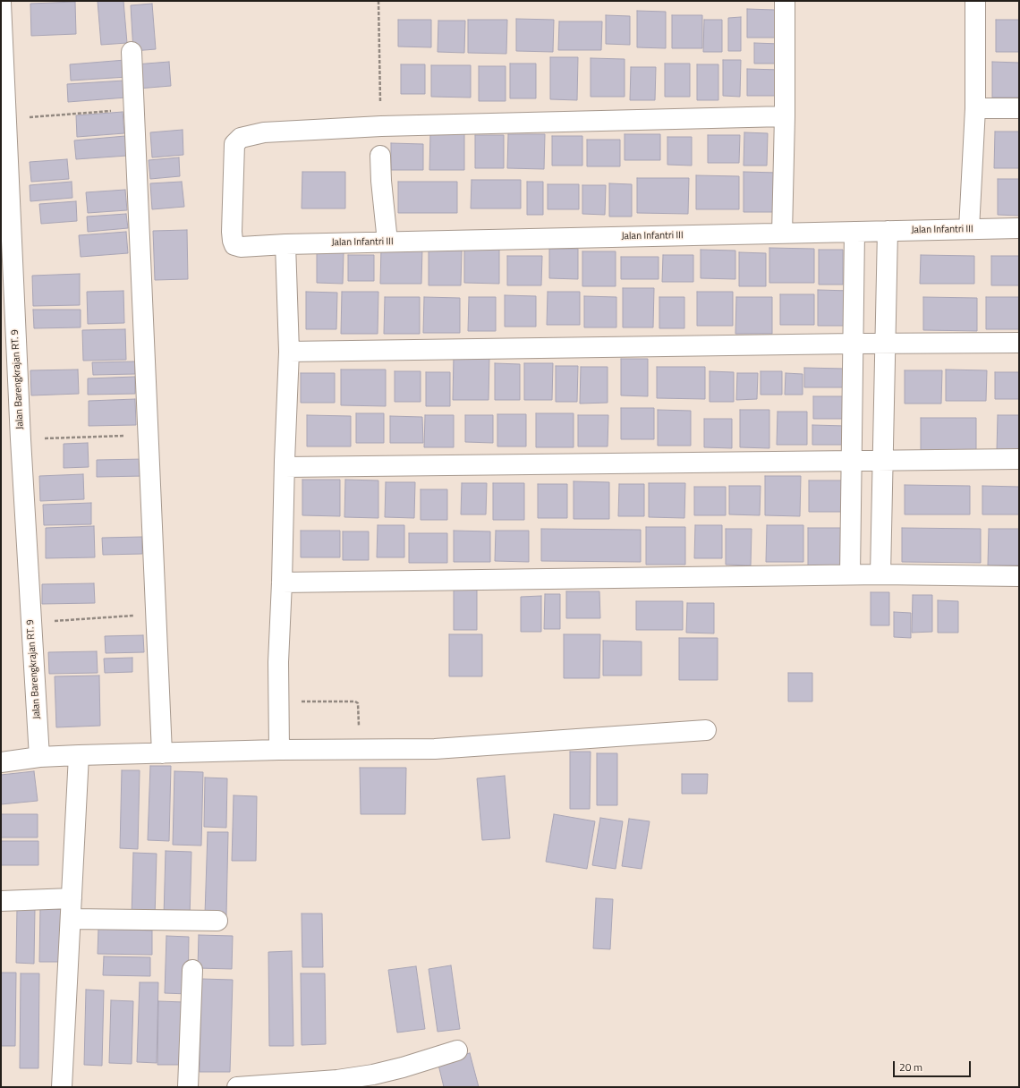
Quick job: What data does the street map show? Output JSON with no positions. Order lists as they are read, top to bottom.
{
  "streets": {
    "street": ["Jalan Infantri III", "Jalan Barengkrajan RT. 9"]
  },
  "scale_bar": "20 m"
}
